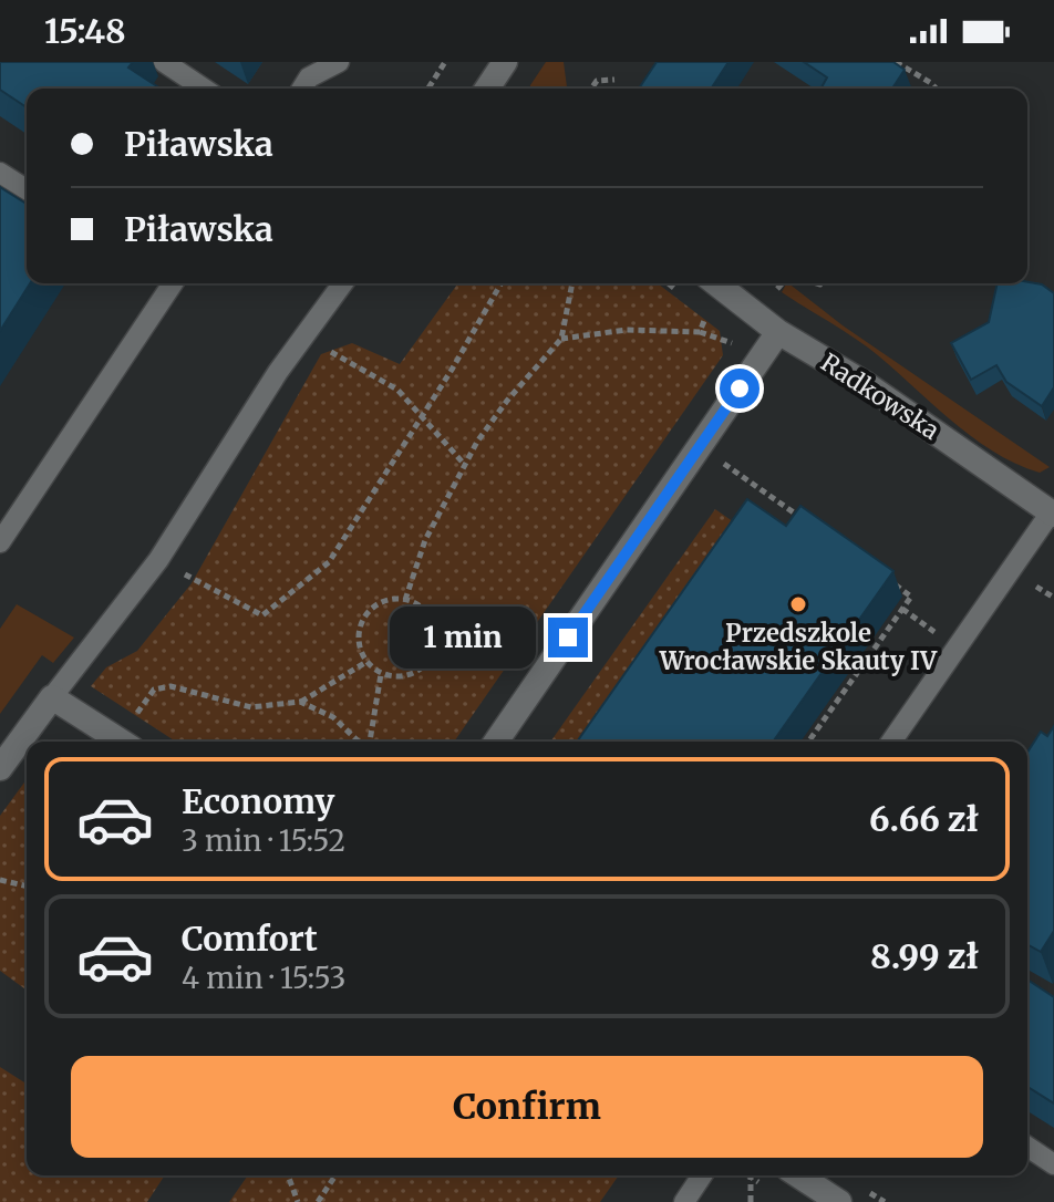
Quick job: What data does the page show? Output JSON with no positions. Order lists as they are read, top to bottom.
{
  "streets": {
    "street": ["Radkowska"]
  },
  "places": ["Przedszkole Wrocławskie Skauty IV"],
  "page": {
    "status": "15:48",
    "banner": ["Piławska", "Piławska"],
    "bubble": "1 min",
    "list": [
      {
        "name": "Economy",
        "note": "3 min · 15:52",
        "value": "6.66 zł"
      },
      {
        "name": "Comfort",
        "note": "4 min · 15:53",
        "value": "8.99 zł"
      }
    ],
    "buttons": "Confirm"
  }
}
